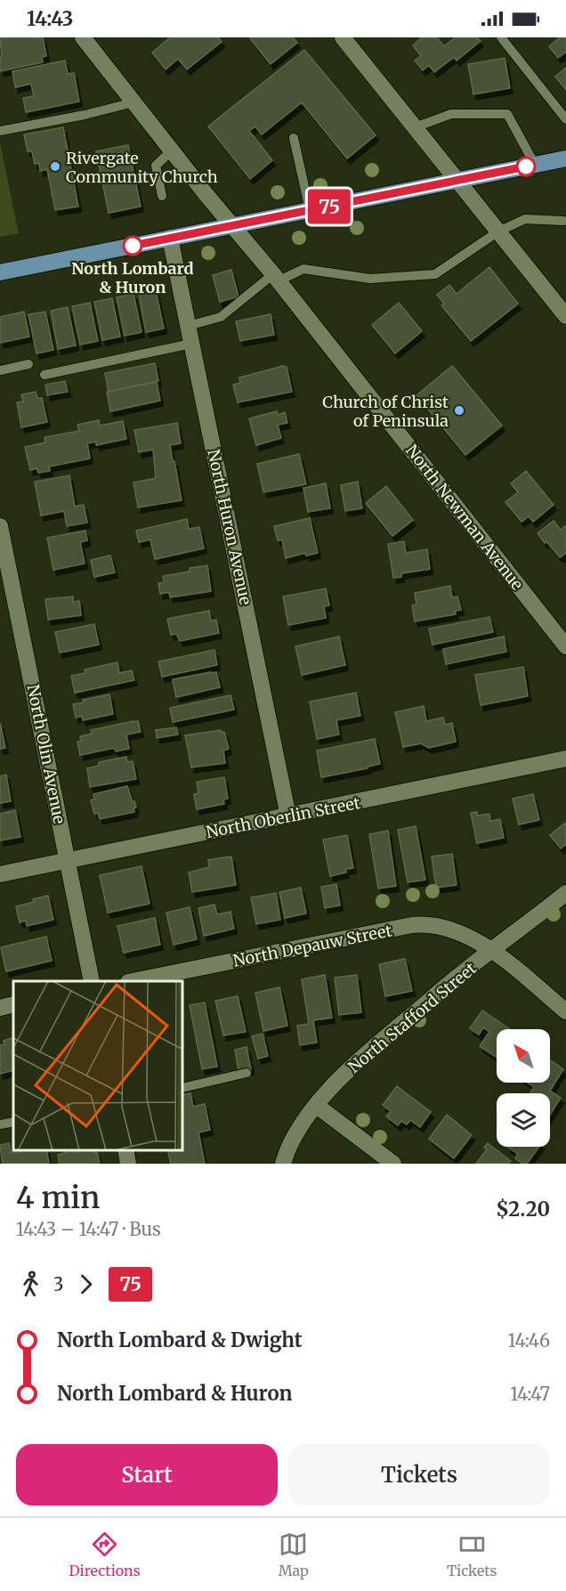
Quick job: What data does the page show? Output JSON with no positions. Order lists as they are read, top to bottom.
{
  "streets": {
    "street": [
      "North Newman Avenue",
      "North Huron Avenue",
      "North Olin Avenue",
      "North Oberlin Street",
      "North Depauw Street",
      "North Stafford Street"
    ]
  },
  "crossings": [
    ["North Huron Avenue", "North Oberlin Street"],
    ["North Olin Avenue", "North Oberlin Street"],
    ["North Depauw Street", "North Stafford Street"]
  ],
  "places": ["Rivergate Community Church", "North Lombard & Huron", "Church of Christ of Peninsula"],
  "lines": ["bus line 75"],
  "north": "top left",
  "page": {
    "status": "14:43",
    "on_map": "75",
    "heading": ["4 min", "14:43 – 14:47 · Bus", "$2.20"],
    "legs": ["3", "75"],
    "list": [
      {
        "name": "North Lombard & Dwight",
        "value": "14:46"
      },
      {
        "name": "North Lombard & Huron",
        "value": "14:47"
      }
    ],
    "buttons": ["Start", "Tickets"],
    "tabs": ["Directions", "Map", "Tickets"]
  }
}
